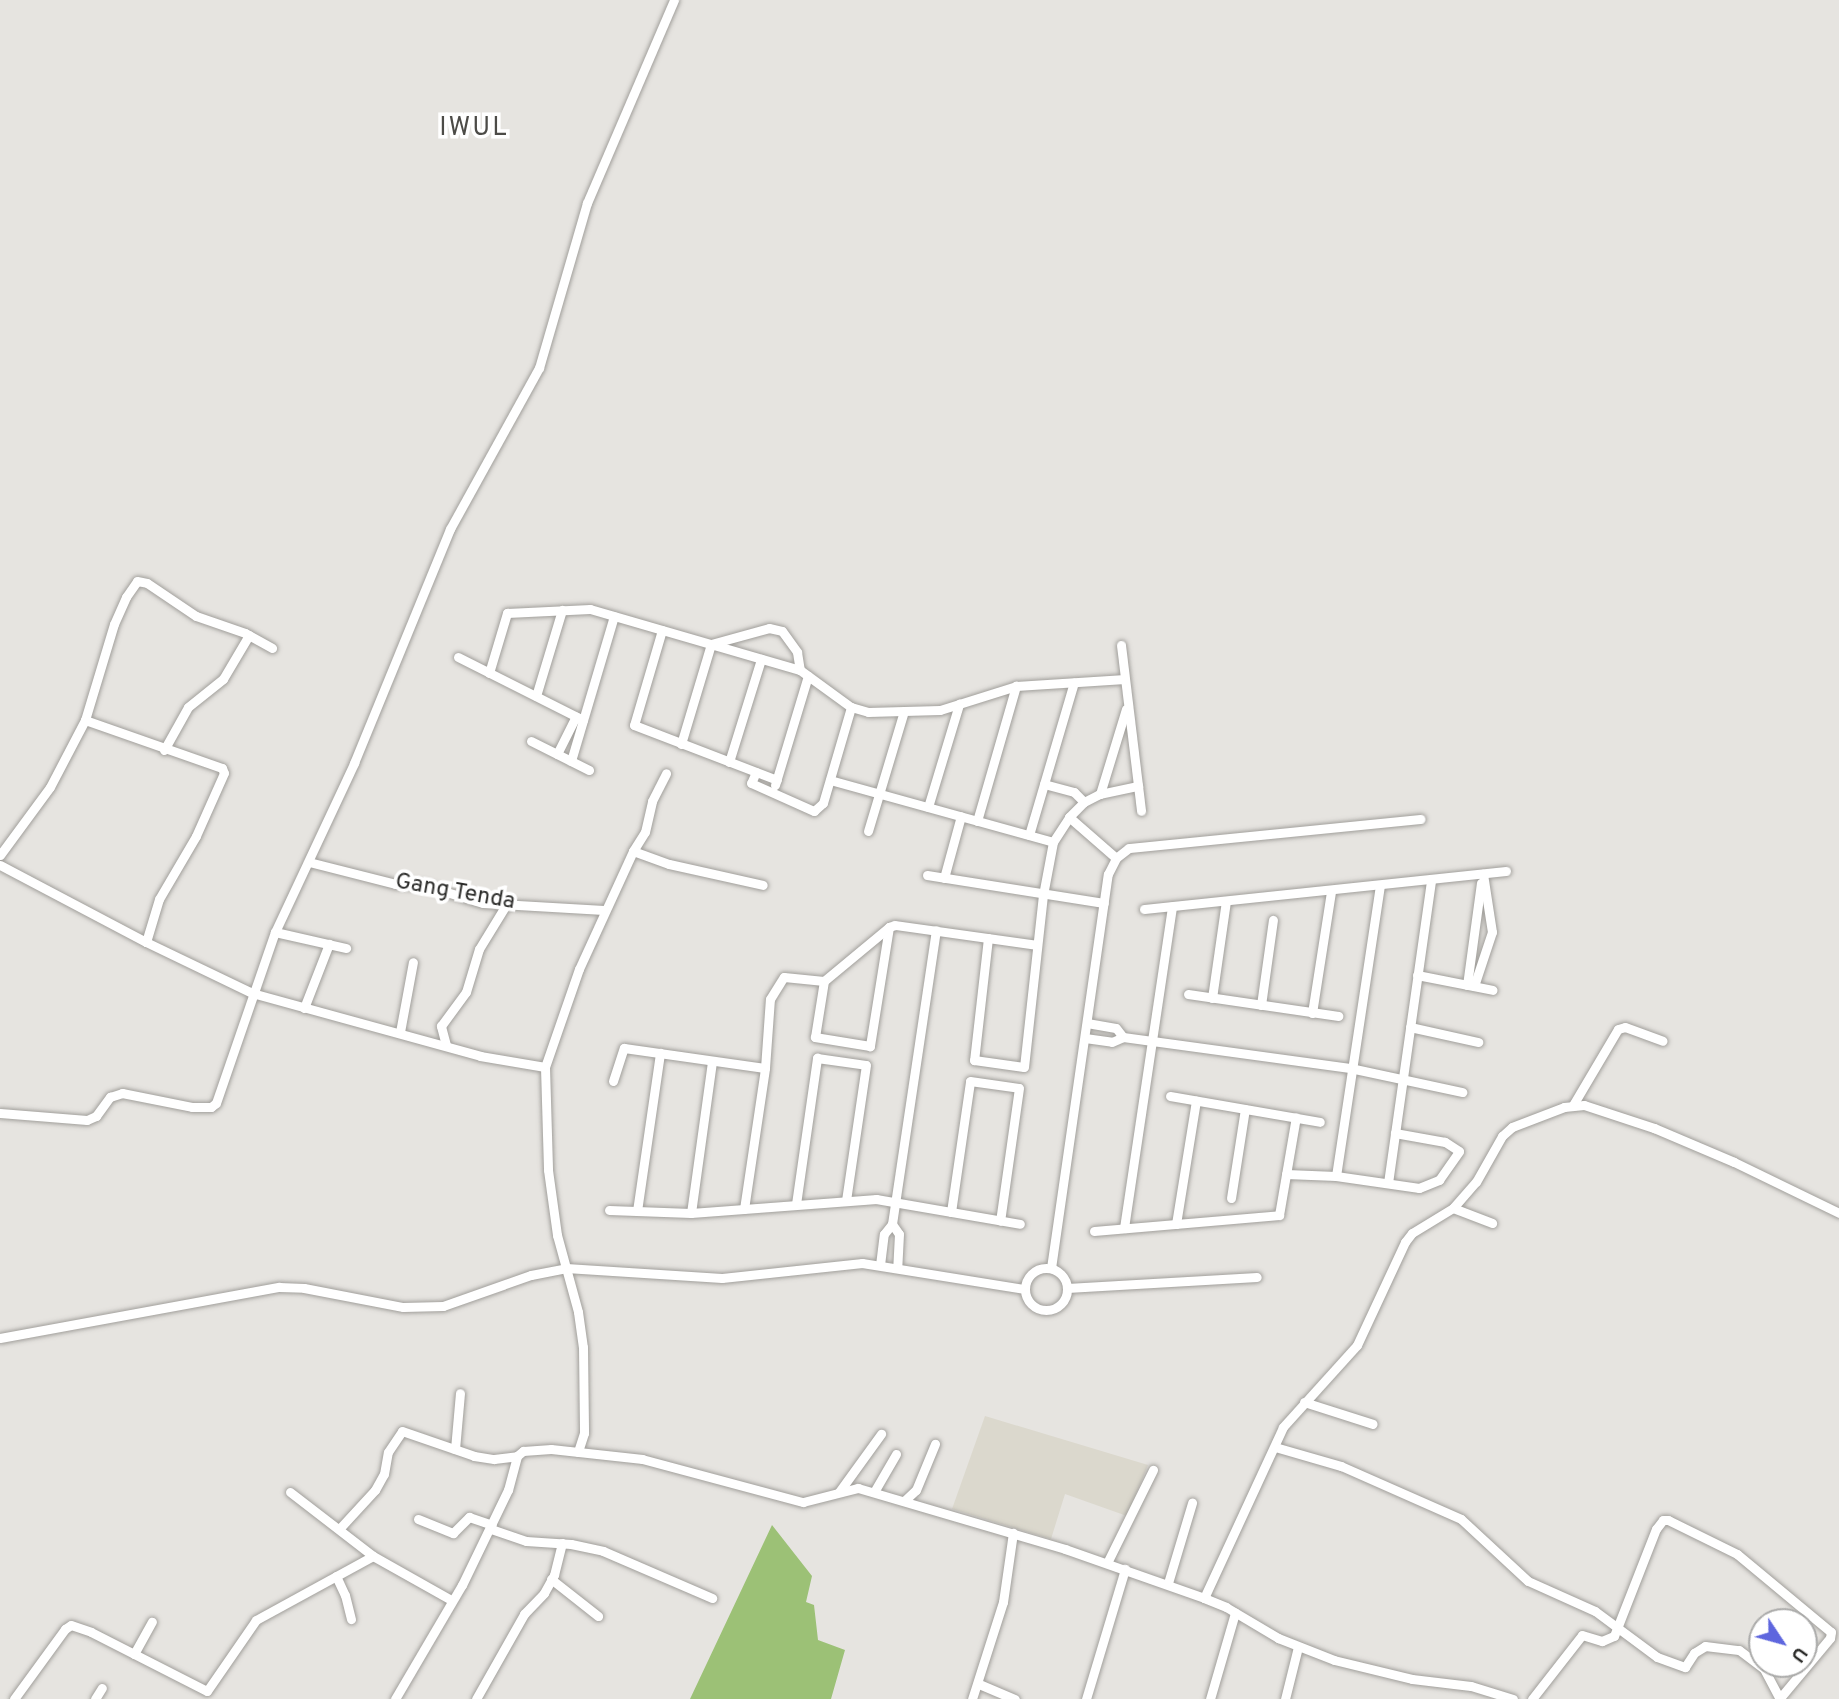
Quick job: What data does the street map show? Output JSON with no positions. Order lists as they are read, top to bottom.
{
  "streets": {
    "street": ["Gang Tenda"]
  },
  "districts": ["IWUL"],
  "north": "bottom right"
}
